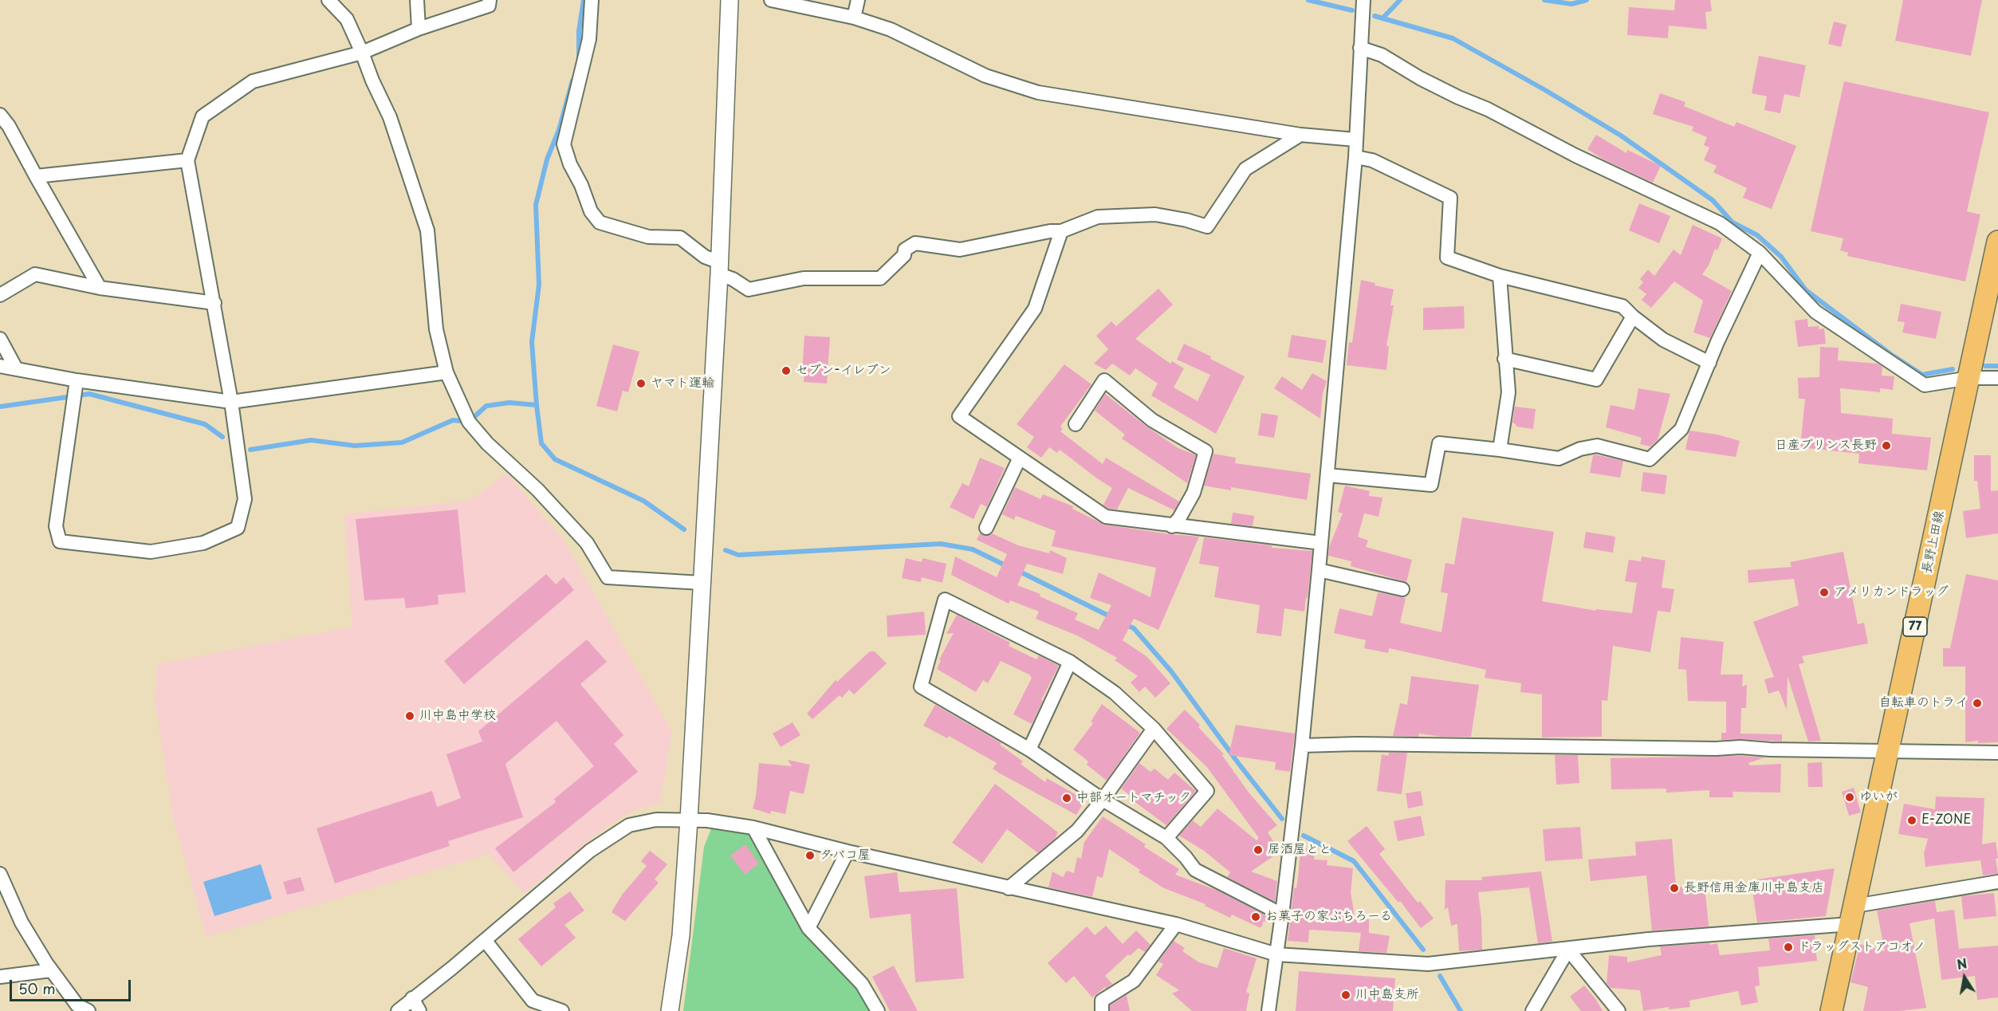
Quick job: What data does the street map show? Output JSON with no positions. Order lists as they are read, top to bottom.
{
  "streets": {
    "main road": ["長野上田線", "77"]
  },
  "places": [
    "セブン-イレブン",
    "ヤマト運輸",
    "日産プリンス長野",
    "アメリカンドラッグ",
    "自転車のトライ",
    "川中島中学校",
    "ゆいが",
    "中部オートマチック",
    "E-ZONE",
    "居酒屋とと",
    "タバコ屋",
    "長野信用金庫川中島支店",
    "お菓子の家ぷちろーる",
    "ドラッグストアコオノ",
    "川中島支所"
  ],
  "scale_bar": "50 m",
  "north": "top"
}
